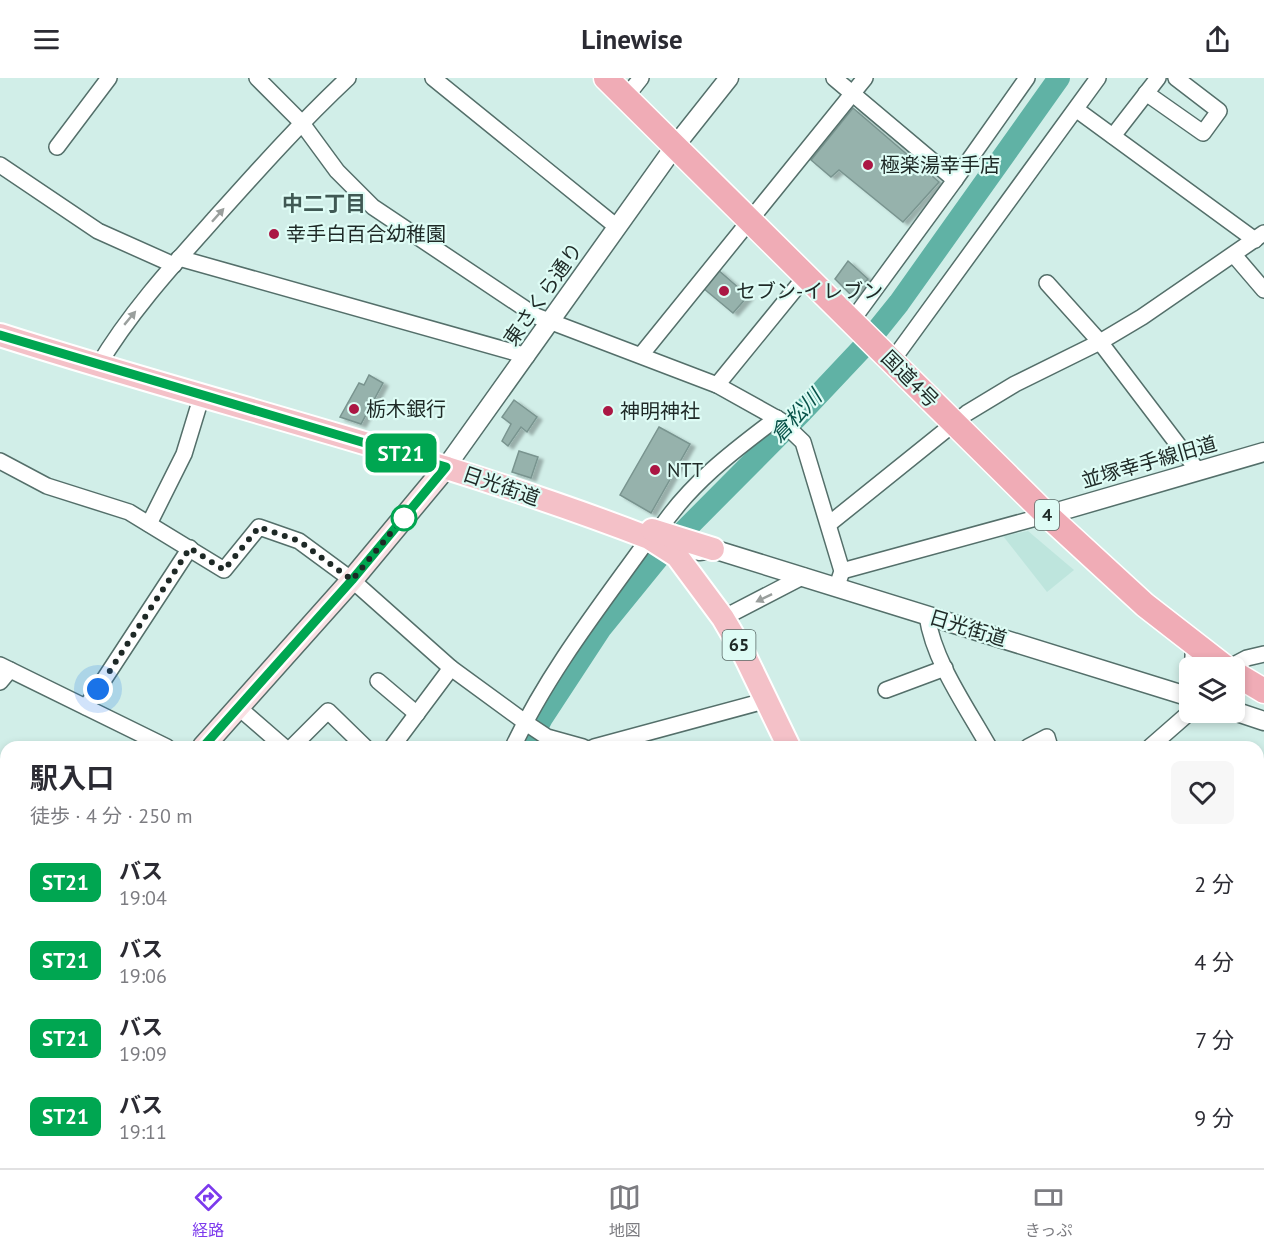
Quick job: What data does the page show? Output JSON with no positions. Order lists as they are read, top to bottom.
{
  "streets": {
    "highway": ["国道4号", "4"],
    "main road": ["日光街道", "65"],
    "street": ["東さくら通り", "並塚幸手線旧道"]
  },
  "crossings": [
    ["東さくら通り", "国道4号"],
    ["東さくら通り", "日光街道"],
    ["国道4号", "並塚幸手線旧道"],
    ["日光街道", "65"]
  ],
  "districts": ["中二丁目"],
  "water": ["倉松川"],
  "places": [
    "極楽湯幸手店",
    "幸手白百合幼稚園",
    "セブン-イレブン",
    "栃木銀行",
    "神明神社",
    "NTT"
  ],
  "lines": ["bus line ST21"],
  "page": {
    "header": "Linewise",
    "on_map": "ST21",
    "heading": ["駅入口", "徒歩 · 4 分 · 250 m"],
    "list": [
      {
        "mark": "ST21",
        "name": "バス",
        "note": "19:04",
        "value": "2 分"
      },
      {
        "mark": "ST21",
        "name": "バス",
        "note": "19:06",
        "value": "4 分"
      },
      {
        "mark": "ST21",
        "name": "バス",
        "note": "19:09",
        "value": "7 分"
      },
      {
        "mark": "ST21",
        "name": "バス",
        "note": "19:11",
        "value": "9 分"
      }
    ],
    "tabs": ["経路", "地図", "きっぷ"]
  }
}
